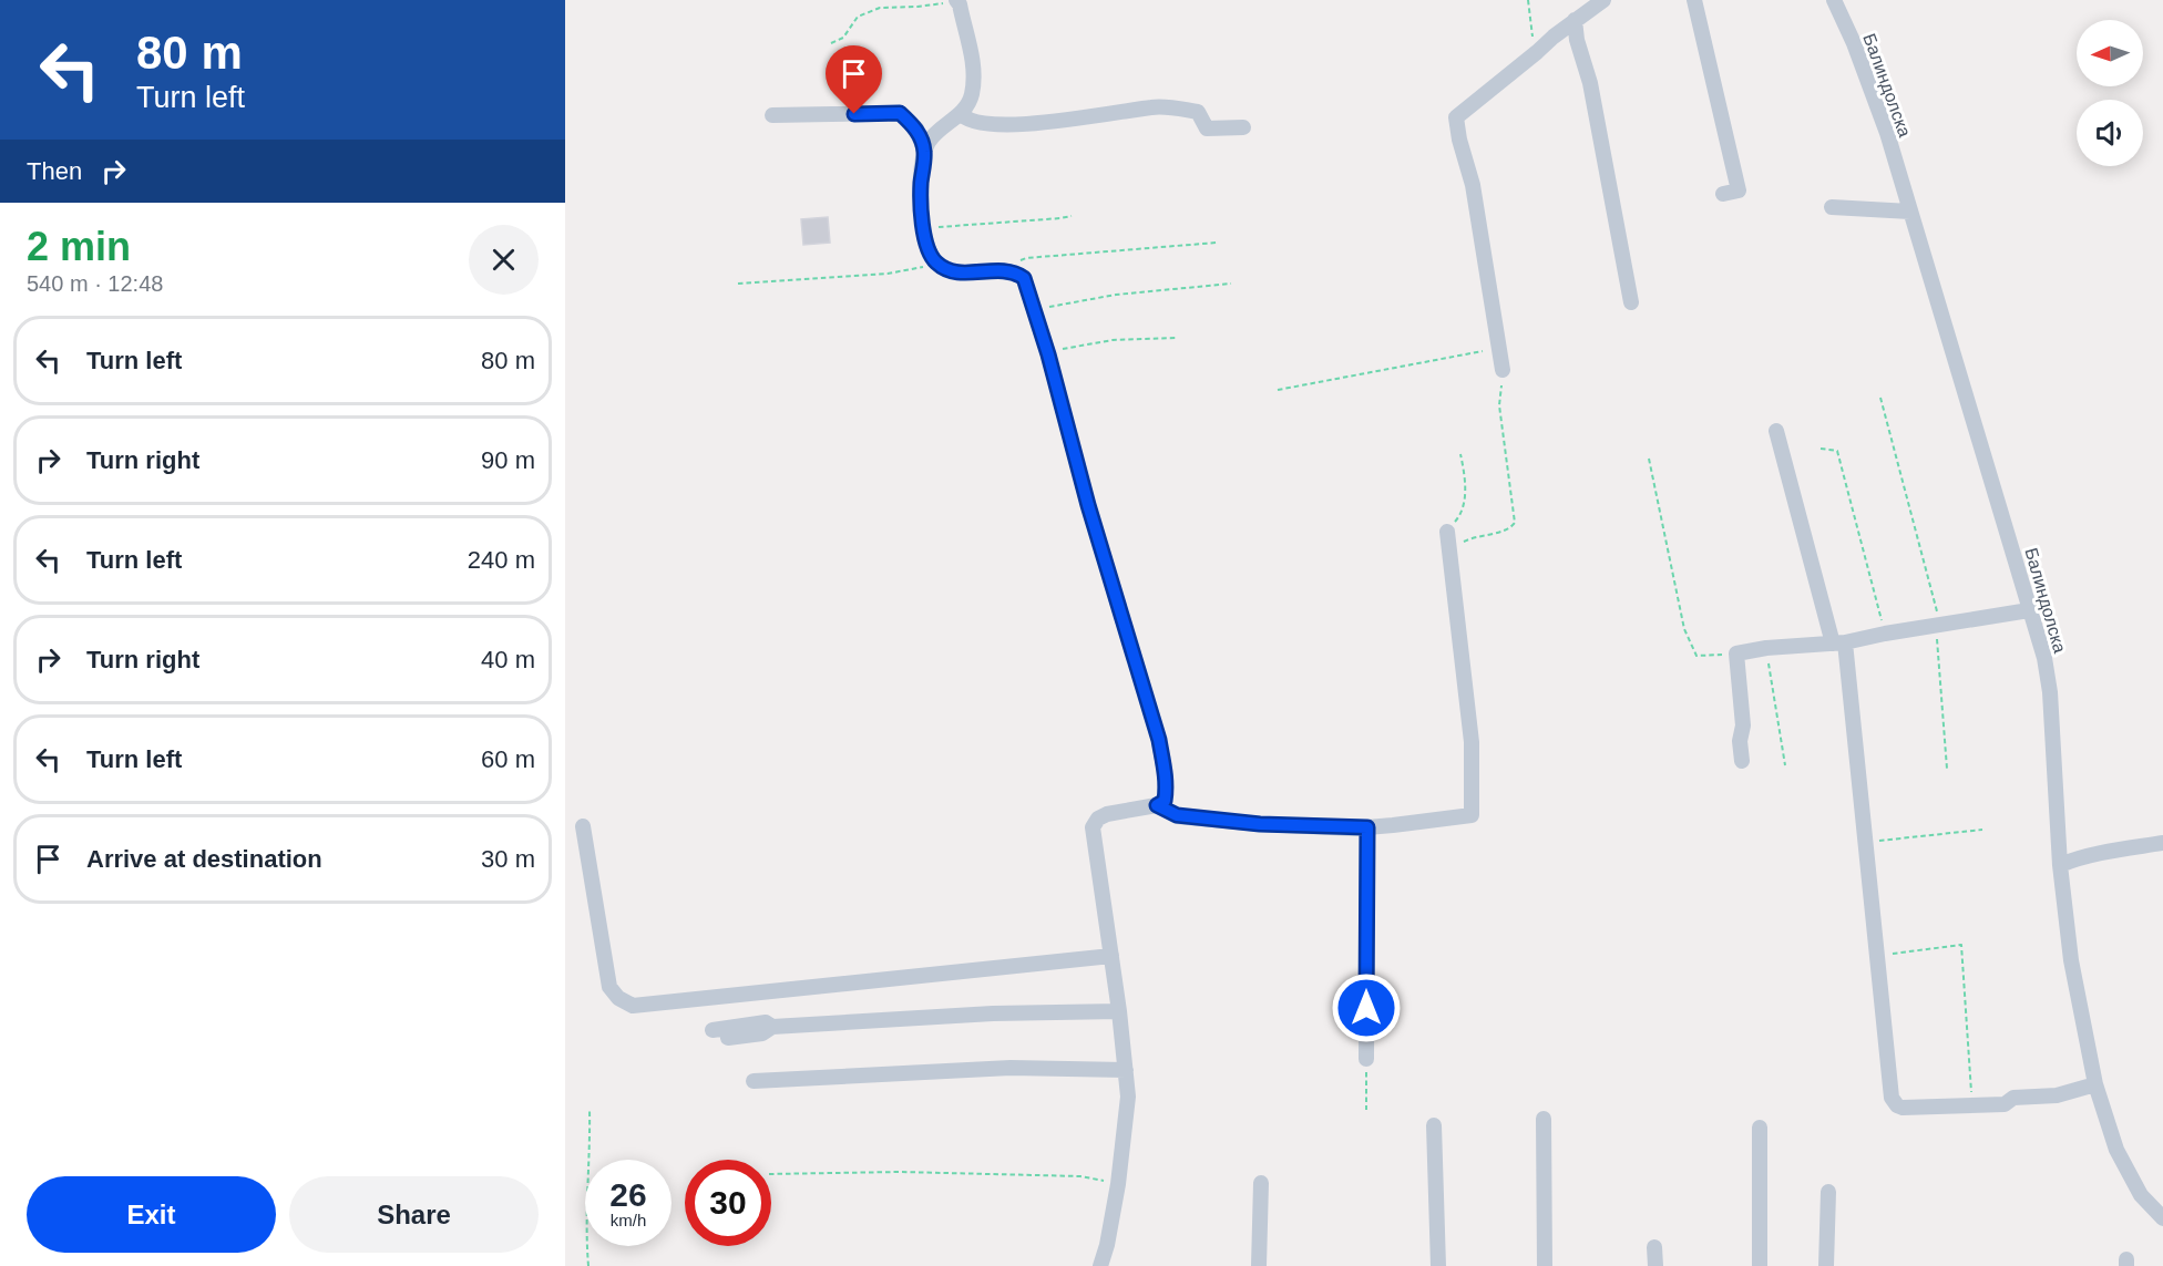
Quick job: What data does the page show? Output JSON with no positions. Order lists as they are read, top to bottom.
{
  "streets": {
    "street": ["Балиндолска"]
  },
  "north": "left",
  "page": {
    "turn": ["80 m", "Turn left"],
    "then": "Then",
    "heading": ["2 min", "540 m · 12:48"],
    "list": [
      {
        "name": "Turn left",
        "value": "80 m"
      },
      {
        "name": "Turn right",
        "value": "90 m"
      },
      {
        "name": "Turn left",
        "value": "240 m"
      },
      {
        "name": "Turn right",
        "value": "40 m"
      },
      {
        "name": "Turn left",
        "value": "60 m"
      },
      {
        "name": "Arrive at destination",
        "value": "30 m"
      }
    ],
    "speed": "26 km/h",
    "limit": "30",
    "buttons": ["Exit", "Share"]
  }
}
